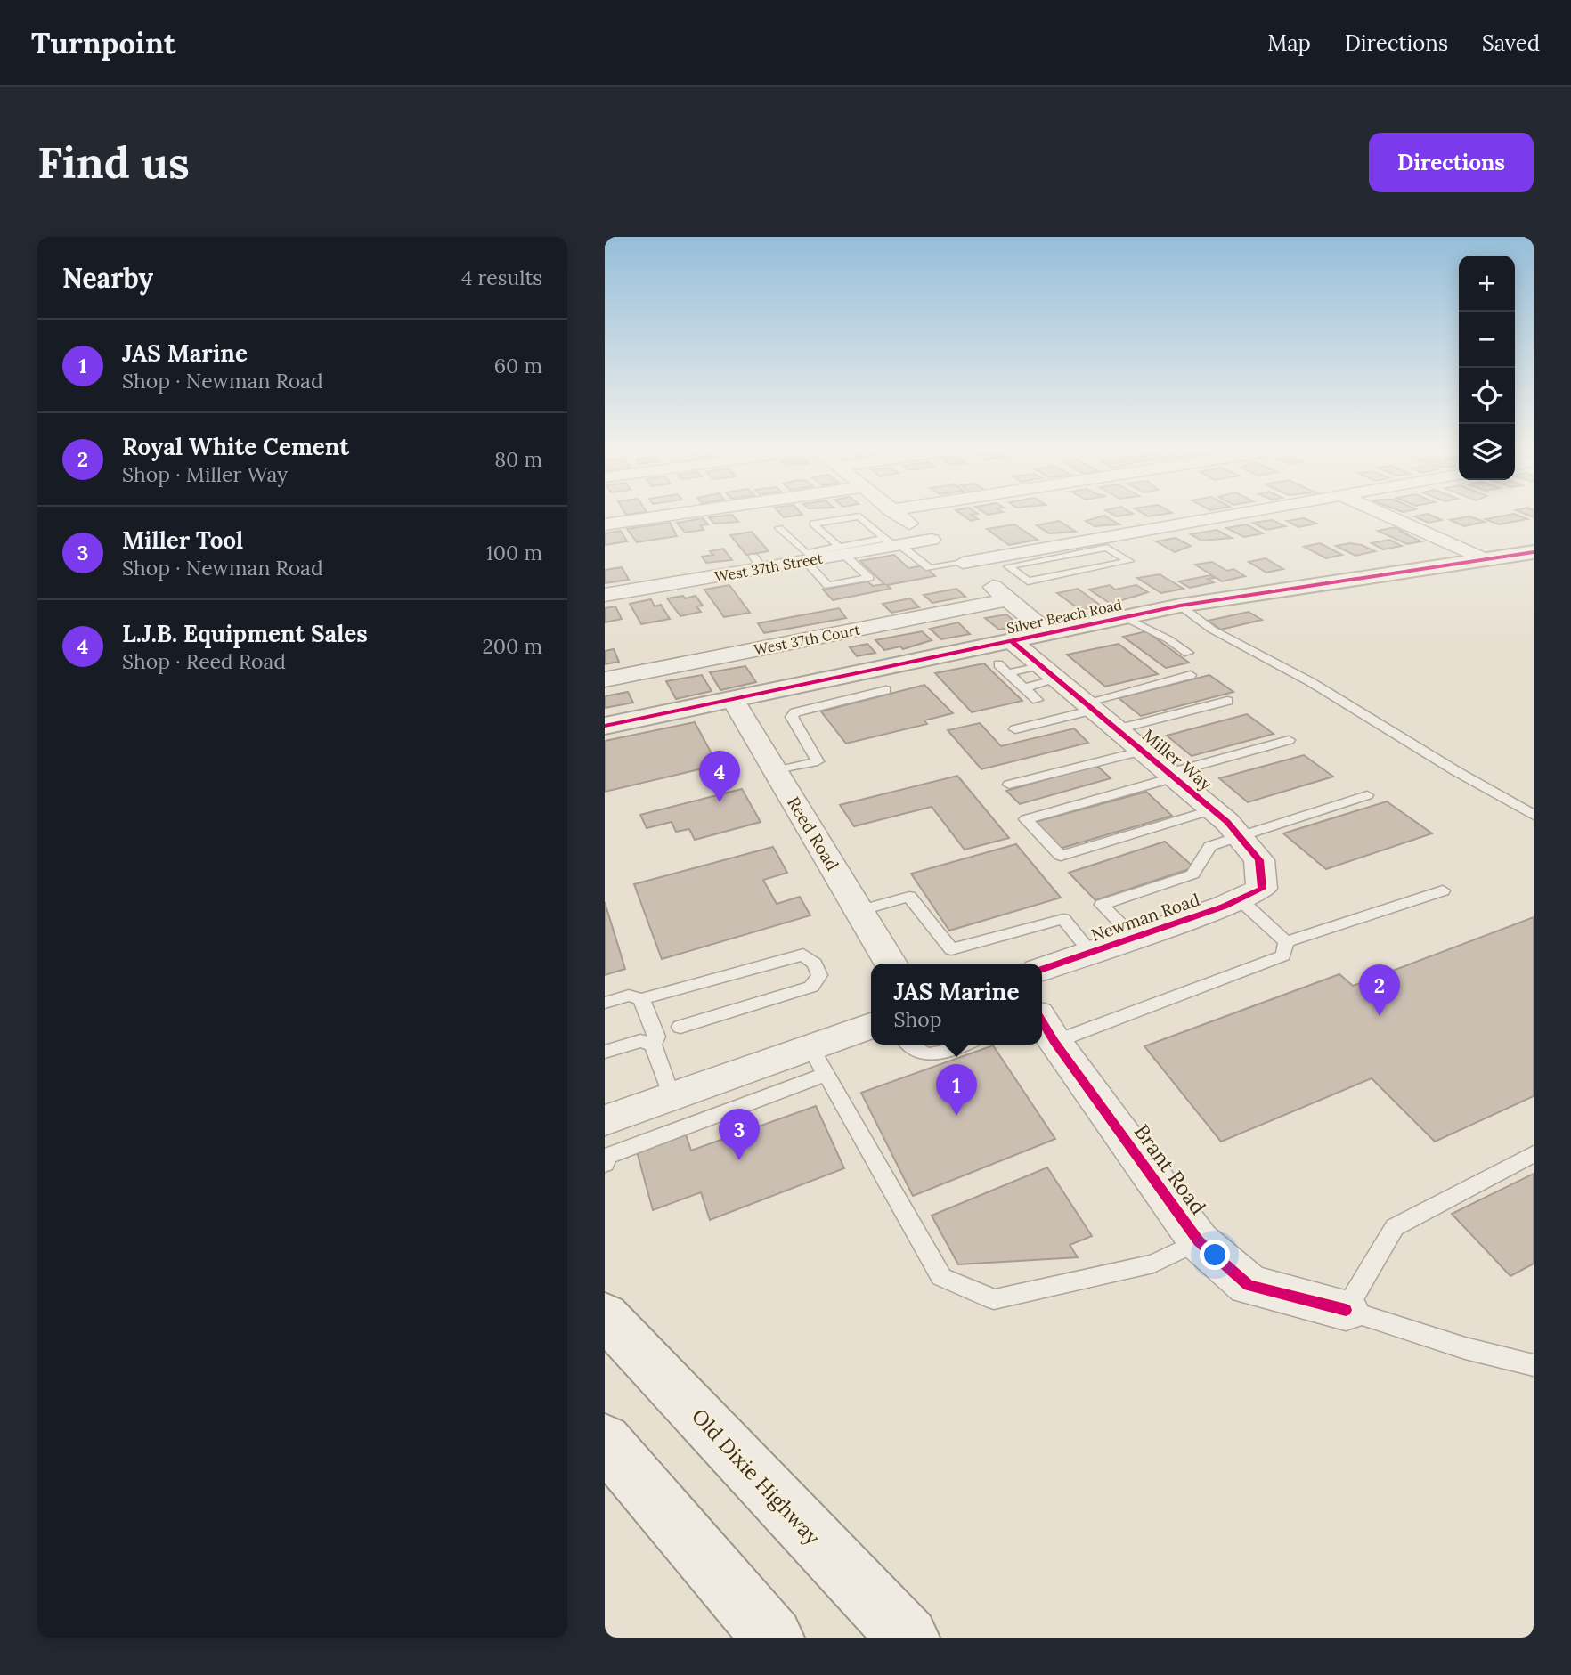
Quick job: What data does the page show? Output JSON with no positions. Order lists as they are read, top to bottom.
{
  "streets": {
    "street": [
      "West 37th Street",
      "Silver Beach Road",
      "West 37th Court",
      "Miller Way",
      "Reed Road",
      "Newman Road",
      "Brant Road",
      "Old Dixie Highway"
    ]
  },
  "crossings": [
    ["Silver Beach Road", "Miller Way"],
    ["Silver Beach Road", "Reed Road"],
    ["Miller Way", "Newman Road"]
  ],
  "page": {
    "header": "Turnpoint",
    "nav": ["Map", "Directions", "Saved"],
    "buttons": "Directions",
    "title": "Find us",
    "heading": ["Nearby", "4 results"],
    "map_buttons": ["+", "−"],
    "list": [
      {
        "mark": "1",
        "name": "JAS Marine",
        "note": "Shop · Newman Road",
        "value": "60 m"
      },
      {
        "mark": "2",
        "name": "Royal White Cement",
        "note": "Shop · Miller Way",
        "value": "80 m"
      },
      {
        "mark": "3",
        "name": "Miller Tool",
        "note": "Shop · Newman Road",
        "value": "100 m"
      },
      {
        "mark": "4",
        "name": "L.J.B. Equipment Sales",
        "note": "Shop · Reed Road",
        "value": "200 m"
      }
    ],
    "pins": [
      "4",
      "2",
      "1",
      "3"
    ],
    "popup": ["JAS Marine", "Shop"]
  }
}
